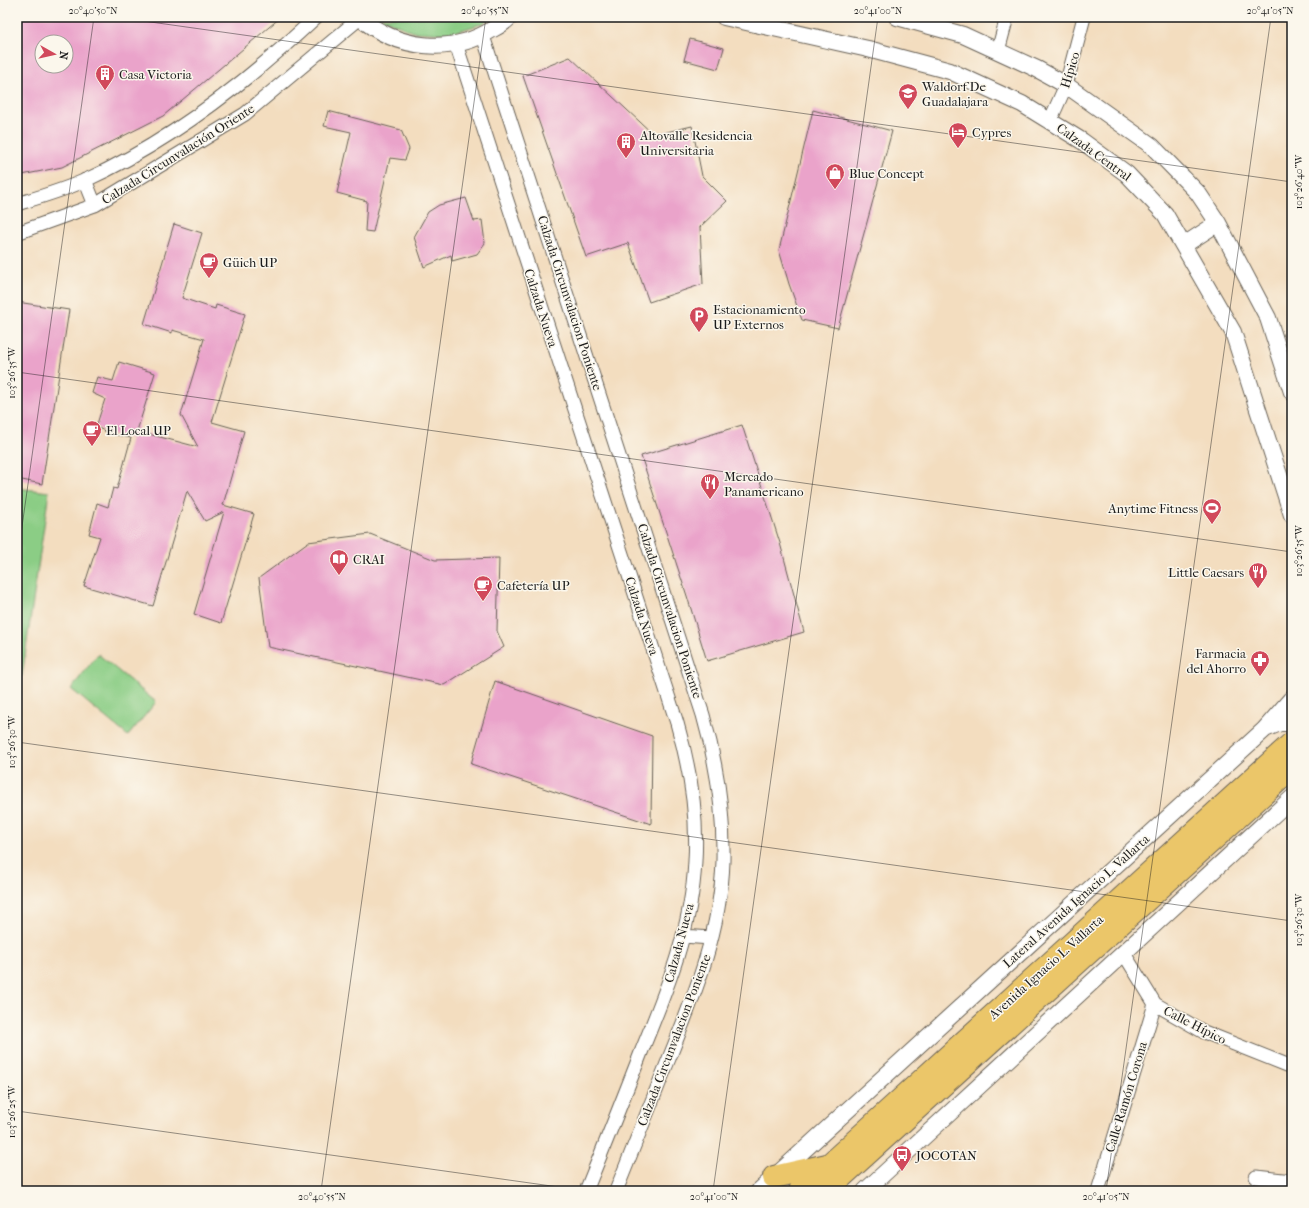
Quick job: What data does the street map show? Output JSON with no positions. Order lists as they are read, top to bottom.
{
  "streets": {
    "highway": ["Avenida Ignacio L. Vallarta"],
    "street": [
      "Hípico",
      "Calzada Central",
      "Calzada Circunvalación Oriente",
      "Calzada Circunvalacion Poniente",
      "Calzada Nueva",
      "Lateral Avenida Ignacio L. Vallarta",
      "Calle Hípico",
      "Calle Ramón Corona"
    ]
  },
  "crossings": [
    ["Hípico", "Calzada Central"],
    ["Calle Hípico", "Calle Ramón Corona"]
  ],
  "places": {
    "building": ["Casa Victoria", "Altovalle Residencia Universitaria"],
    "school or university": ["Waldorf De Guadalajara"],
    "hotel": ["Cypres"],
    "shop": ["Blue Concept"],
    "cafe": ["Güich UP", "El Local UP", "Cafetería UP"],
    "parking": ["Estacionamiento UP Externos"],
    "restaurant": ["Mercado Panamericano", "Little Caesars"],
    "sports": ["Anytime Fitness"],
    "library": ["CRAI"],
    "pharmacy": ["Farmacia del Ahorro"],
    "bus stop": ["JOCOTAN"]
  },
  "north": "right",
  "coordinates": [
    "20°40'50\"N",
    "20°40'55\"N",
    "20°41'00\"N",
    "20°41'05\"N",
    "103°26'40\"W",
    "103°26'35\"W",
    "103°26'30\"W",
    "103°26'25\"W"
  ]
}
